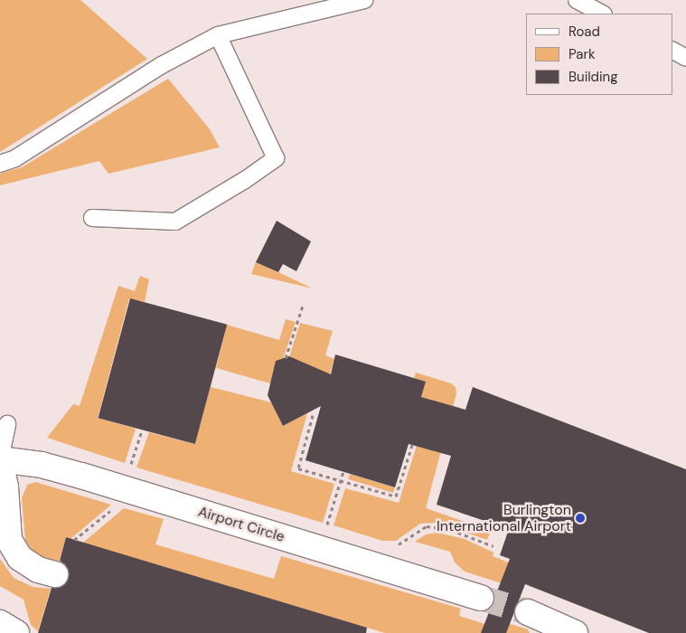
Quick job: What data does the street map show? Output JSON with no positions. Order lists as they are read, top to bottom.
{
  "streets": {
    "street": ["Airport Circle"]
  },
  "places": ["Burlington International Airport"],
  "legend": ["Road", "Park", "Building"]
}
